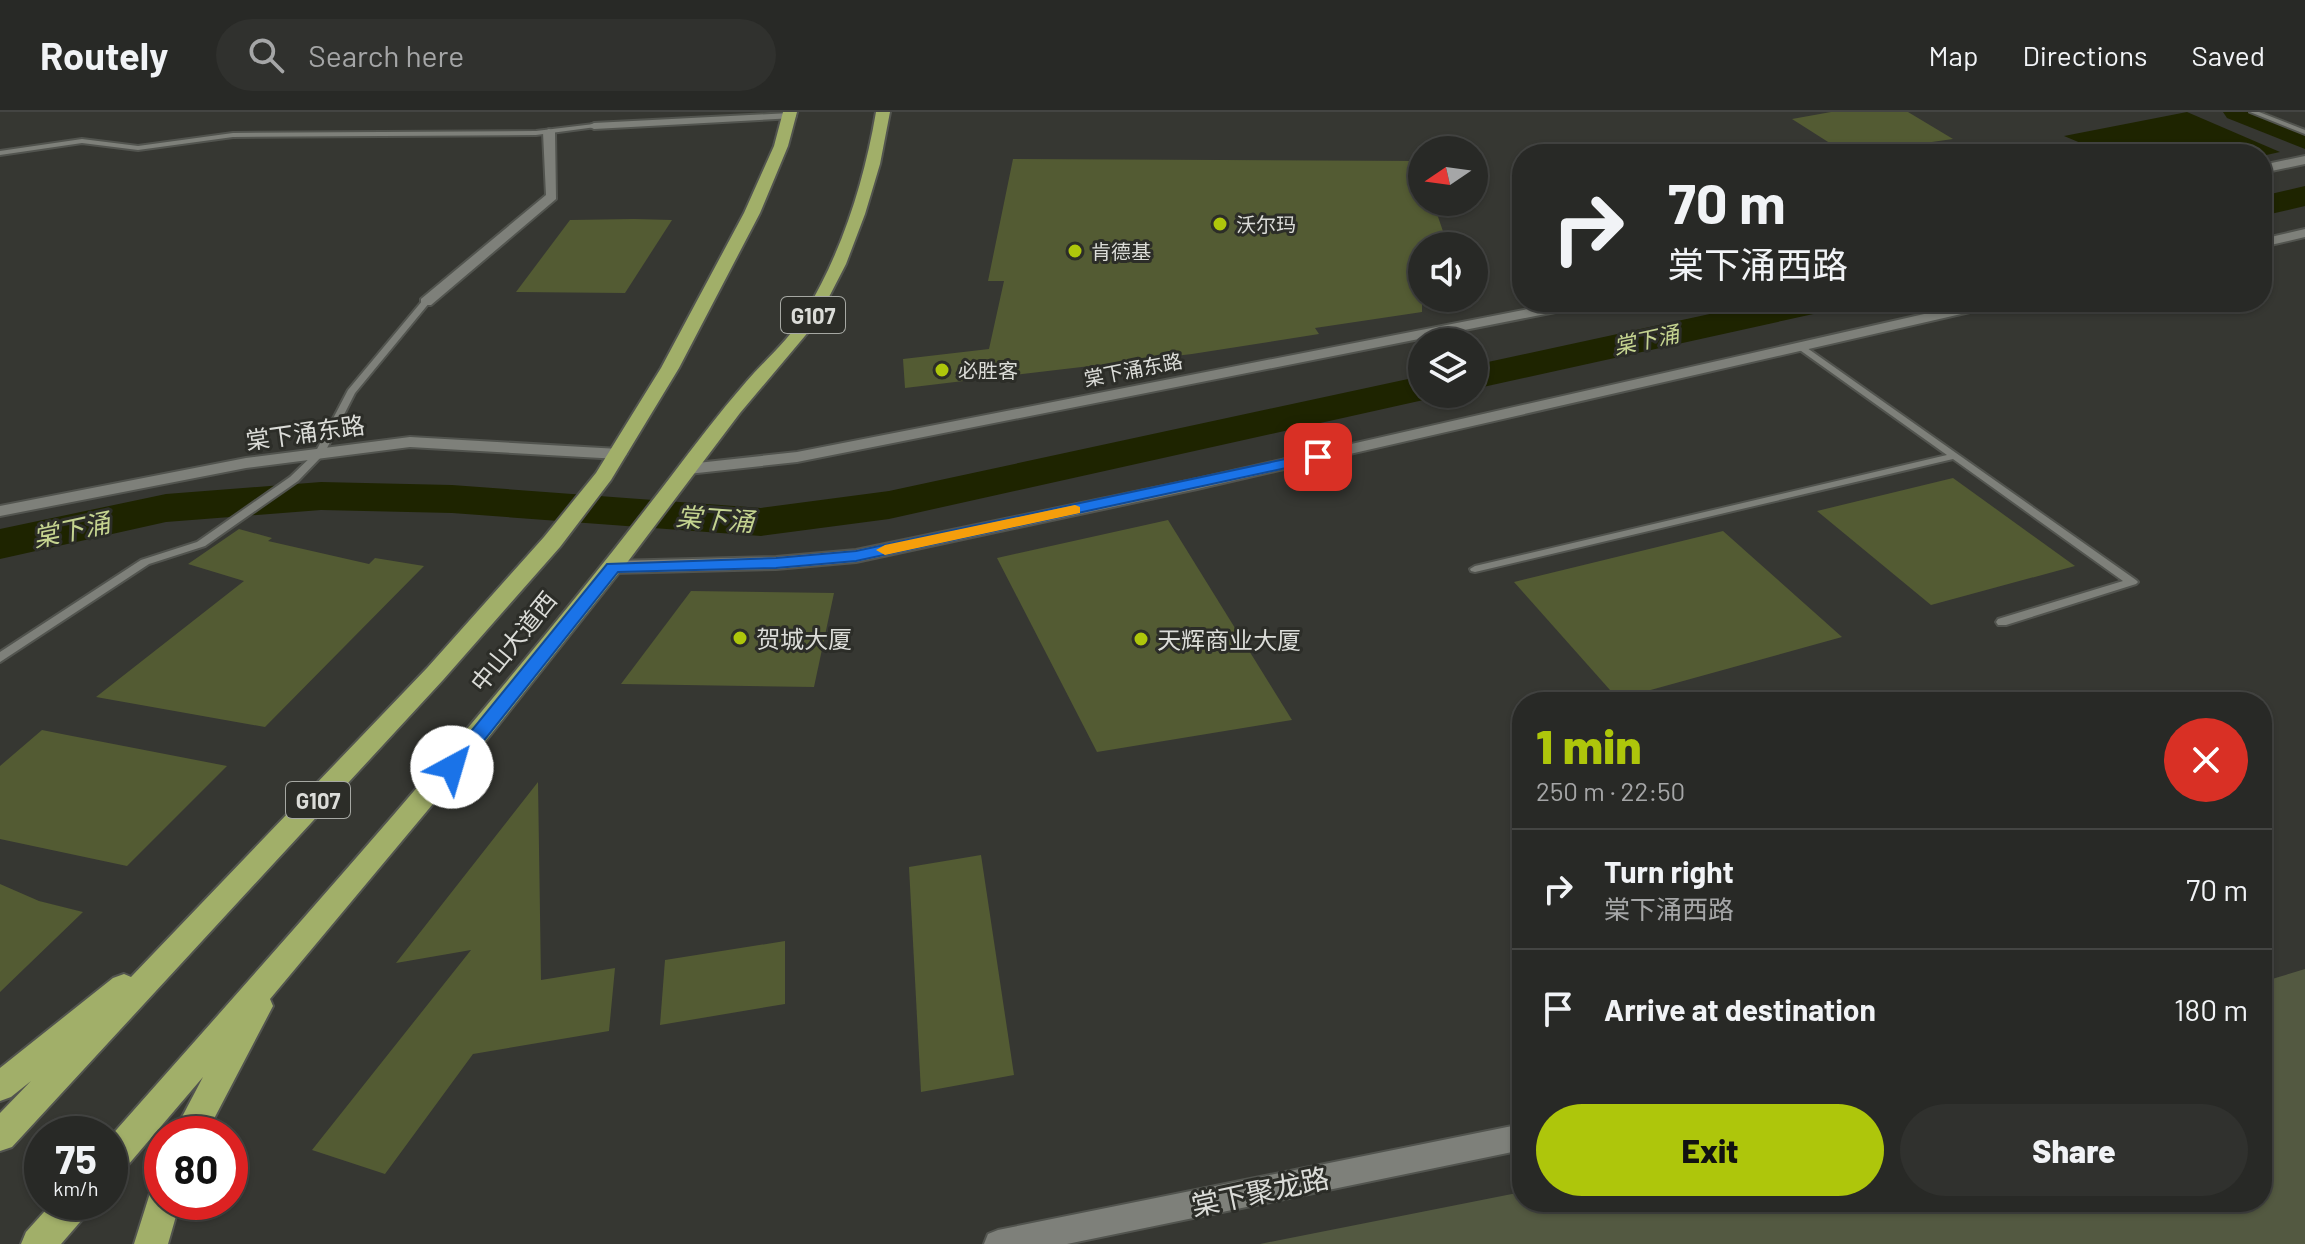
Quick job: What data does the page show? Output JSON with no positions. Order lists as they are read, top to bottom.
{
  "streets": {
    "highway": ["G107", "中山大道西"],
    "street": ["棠下涌东路", "棠下聚龙路"]
  },
  "crossings": [
    ["棠下涌东路", "中山大道西"]
  ],
  "water": ["棠下涌"],
  "places": [
    "沃尔玛",
    "肯德基",
    "必胜客",
    "贺城大厦",
    "天辉商业大厦"
  ],
  "north": "left",
  "page": {
    "header": "Routely",
    "search": "Search here",
    "nav": ["Map", "Directions", "Saved"],
    "turn": ["70 m", "棠下涌西路"],
    "heading": ["1 min", "250 m · 22:50"],
    "list": [
      {
        "name": "Turn right",
        "note": "棠下涌西路",
        "value": "70 m"
      },
      {
        "name": "Arrive at destination",
        "value": "180 m"
      }
    ],
    "buttons": ["Exit", "Share"],
    "speed": "75 km/h",
    "limit": "80"
  }
}
